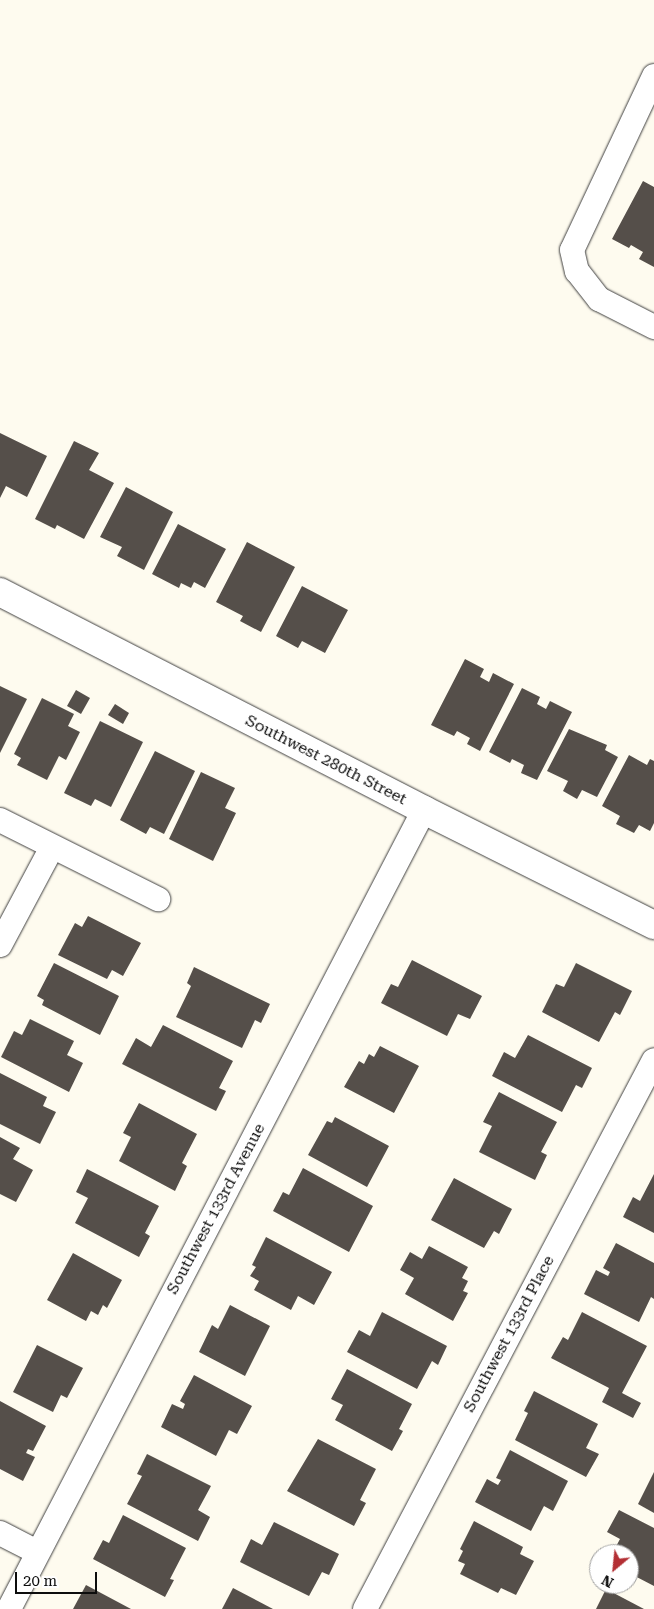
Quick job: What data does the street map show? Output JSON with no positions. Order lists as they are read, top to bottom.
{
  "streets": {
    "street": ["Southwest 280th Street", "Southwest 133rd Avenue", "Southwest 133rd Place"]
  },
  "crossings": [
    ["Southwest 280th Street", "Southwest 133rd Avenue"]
  ],
  "scale_bar": "20 m",
  "north": "bottom left"
}
